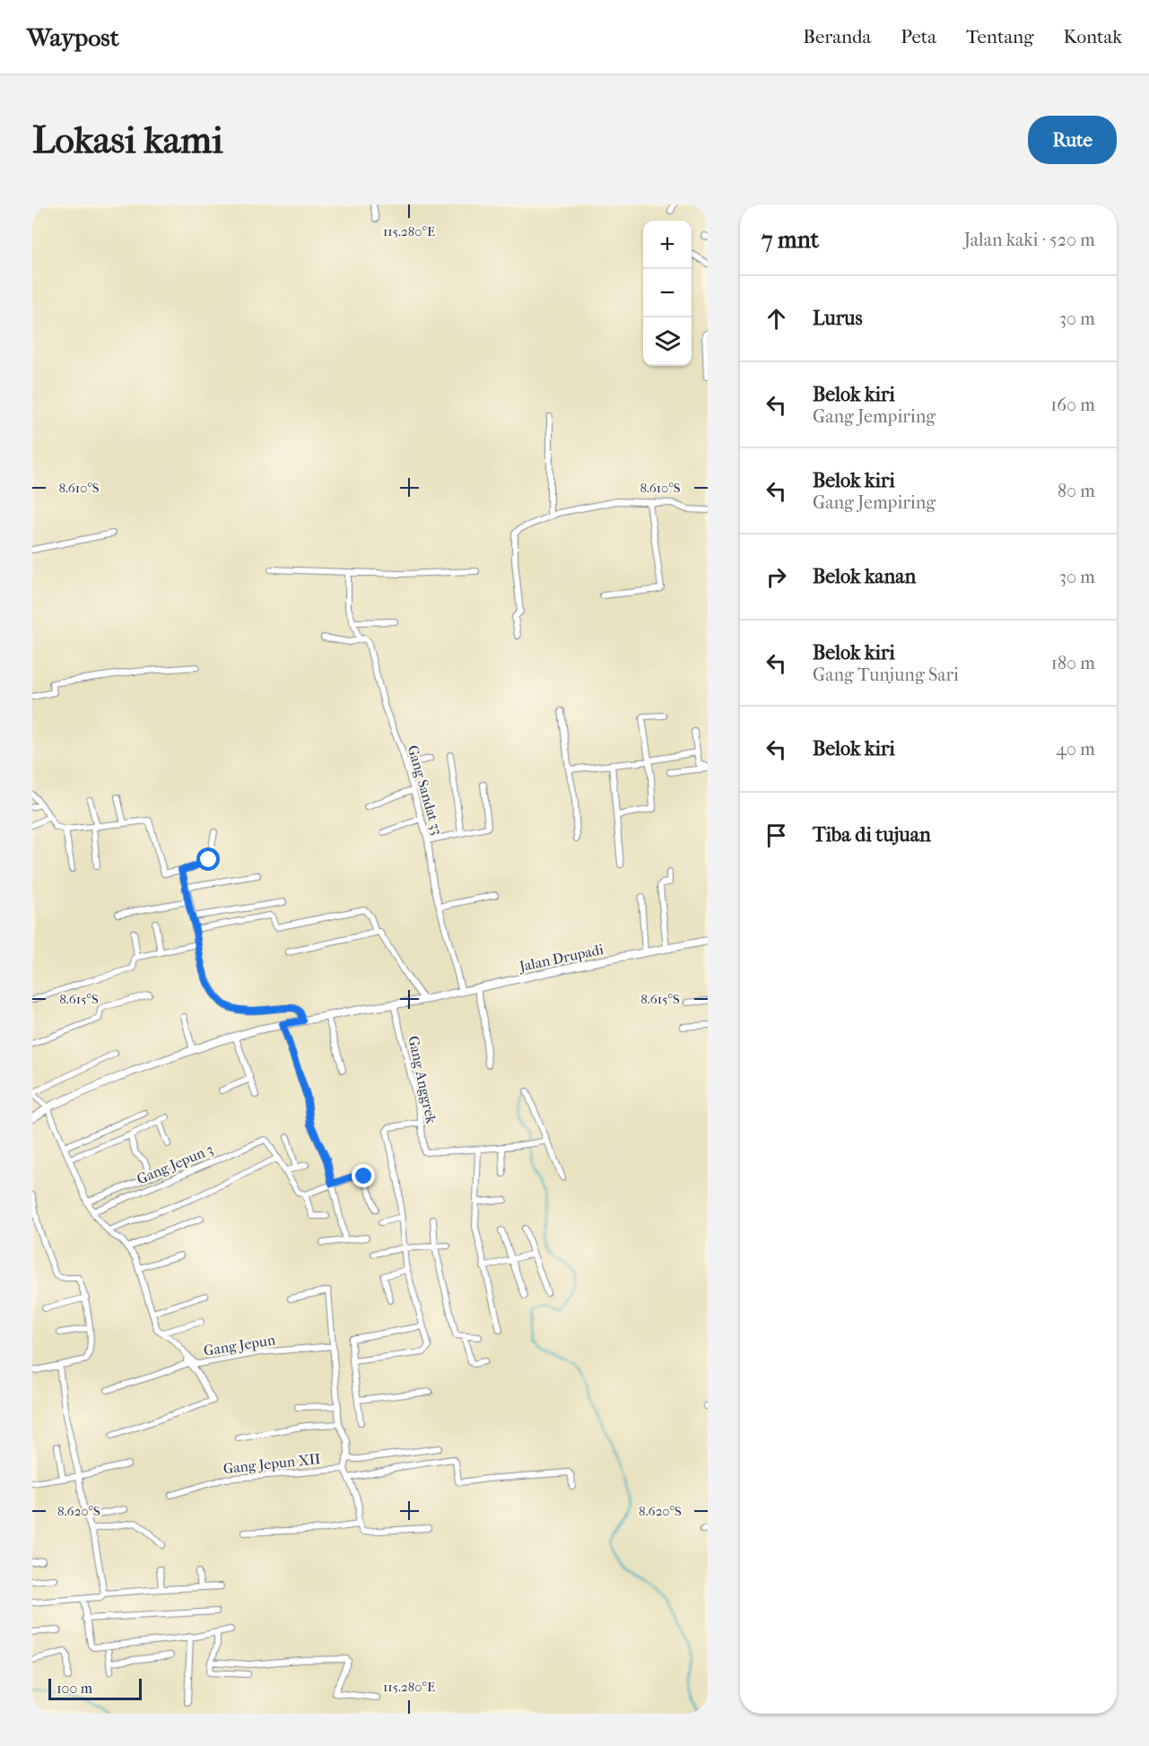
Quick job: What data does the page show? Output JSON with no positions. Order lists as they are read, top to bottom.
{
  "streets": {
    "street": [
      "Gang Sandat 33",
      "Jalan Drupadi",
      "Gang Anggrek",
      "Gang Jepun 3",
      "Gang Jepun",
      "Gang Jepun XII"
    ]
  },
  "crossings": [
    ["Gang Sandat 33", "Jalan Drupadi"],
    ["Jalan Drupadi", "Gang Anggrek"],
    ["Jalan Drupadi", "Gang Jepun"],
    ["Gang Jepun 3", "Gang Jepun"]
  ],
  "scale_bar": "100 m",
  "page": {
    "header": "Waypost",
    "nav": [
      "Beranda",
      "Peta",
      "Tentang",
      "Kontak"
    ],
    "buttons": "Rute",
    "title": "Lokasi kami",
    "heading": ["7 mnt", "Jalan kaki · 520 m"],
    "map_buttons": ["+", "−"],
    "list": [
      ["Lurus", "30 m"],
      ["Belok kiri", "Gang Jempiring", "160 m"],
      ["Belok kiri", "Gang Jempiring", "80 m"],
      ["Belok kanan", "30 m"],
      ["Belok kiri", "Gang Tunjung Sari", "180 m"],
      ["Belok kiri", "40 m"],
      "Tiba di tujuan"
    ],
    "scale": "100 m"
  },
  "coordinates": [
    "115.280°E",
    "8.610°S",
    "8.615°S",
    "8.620°S"
  ]
}
